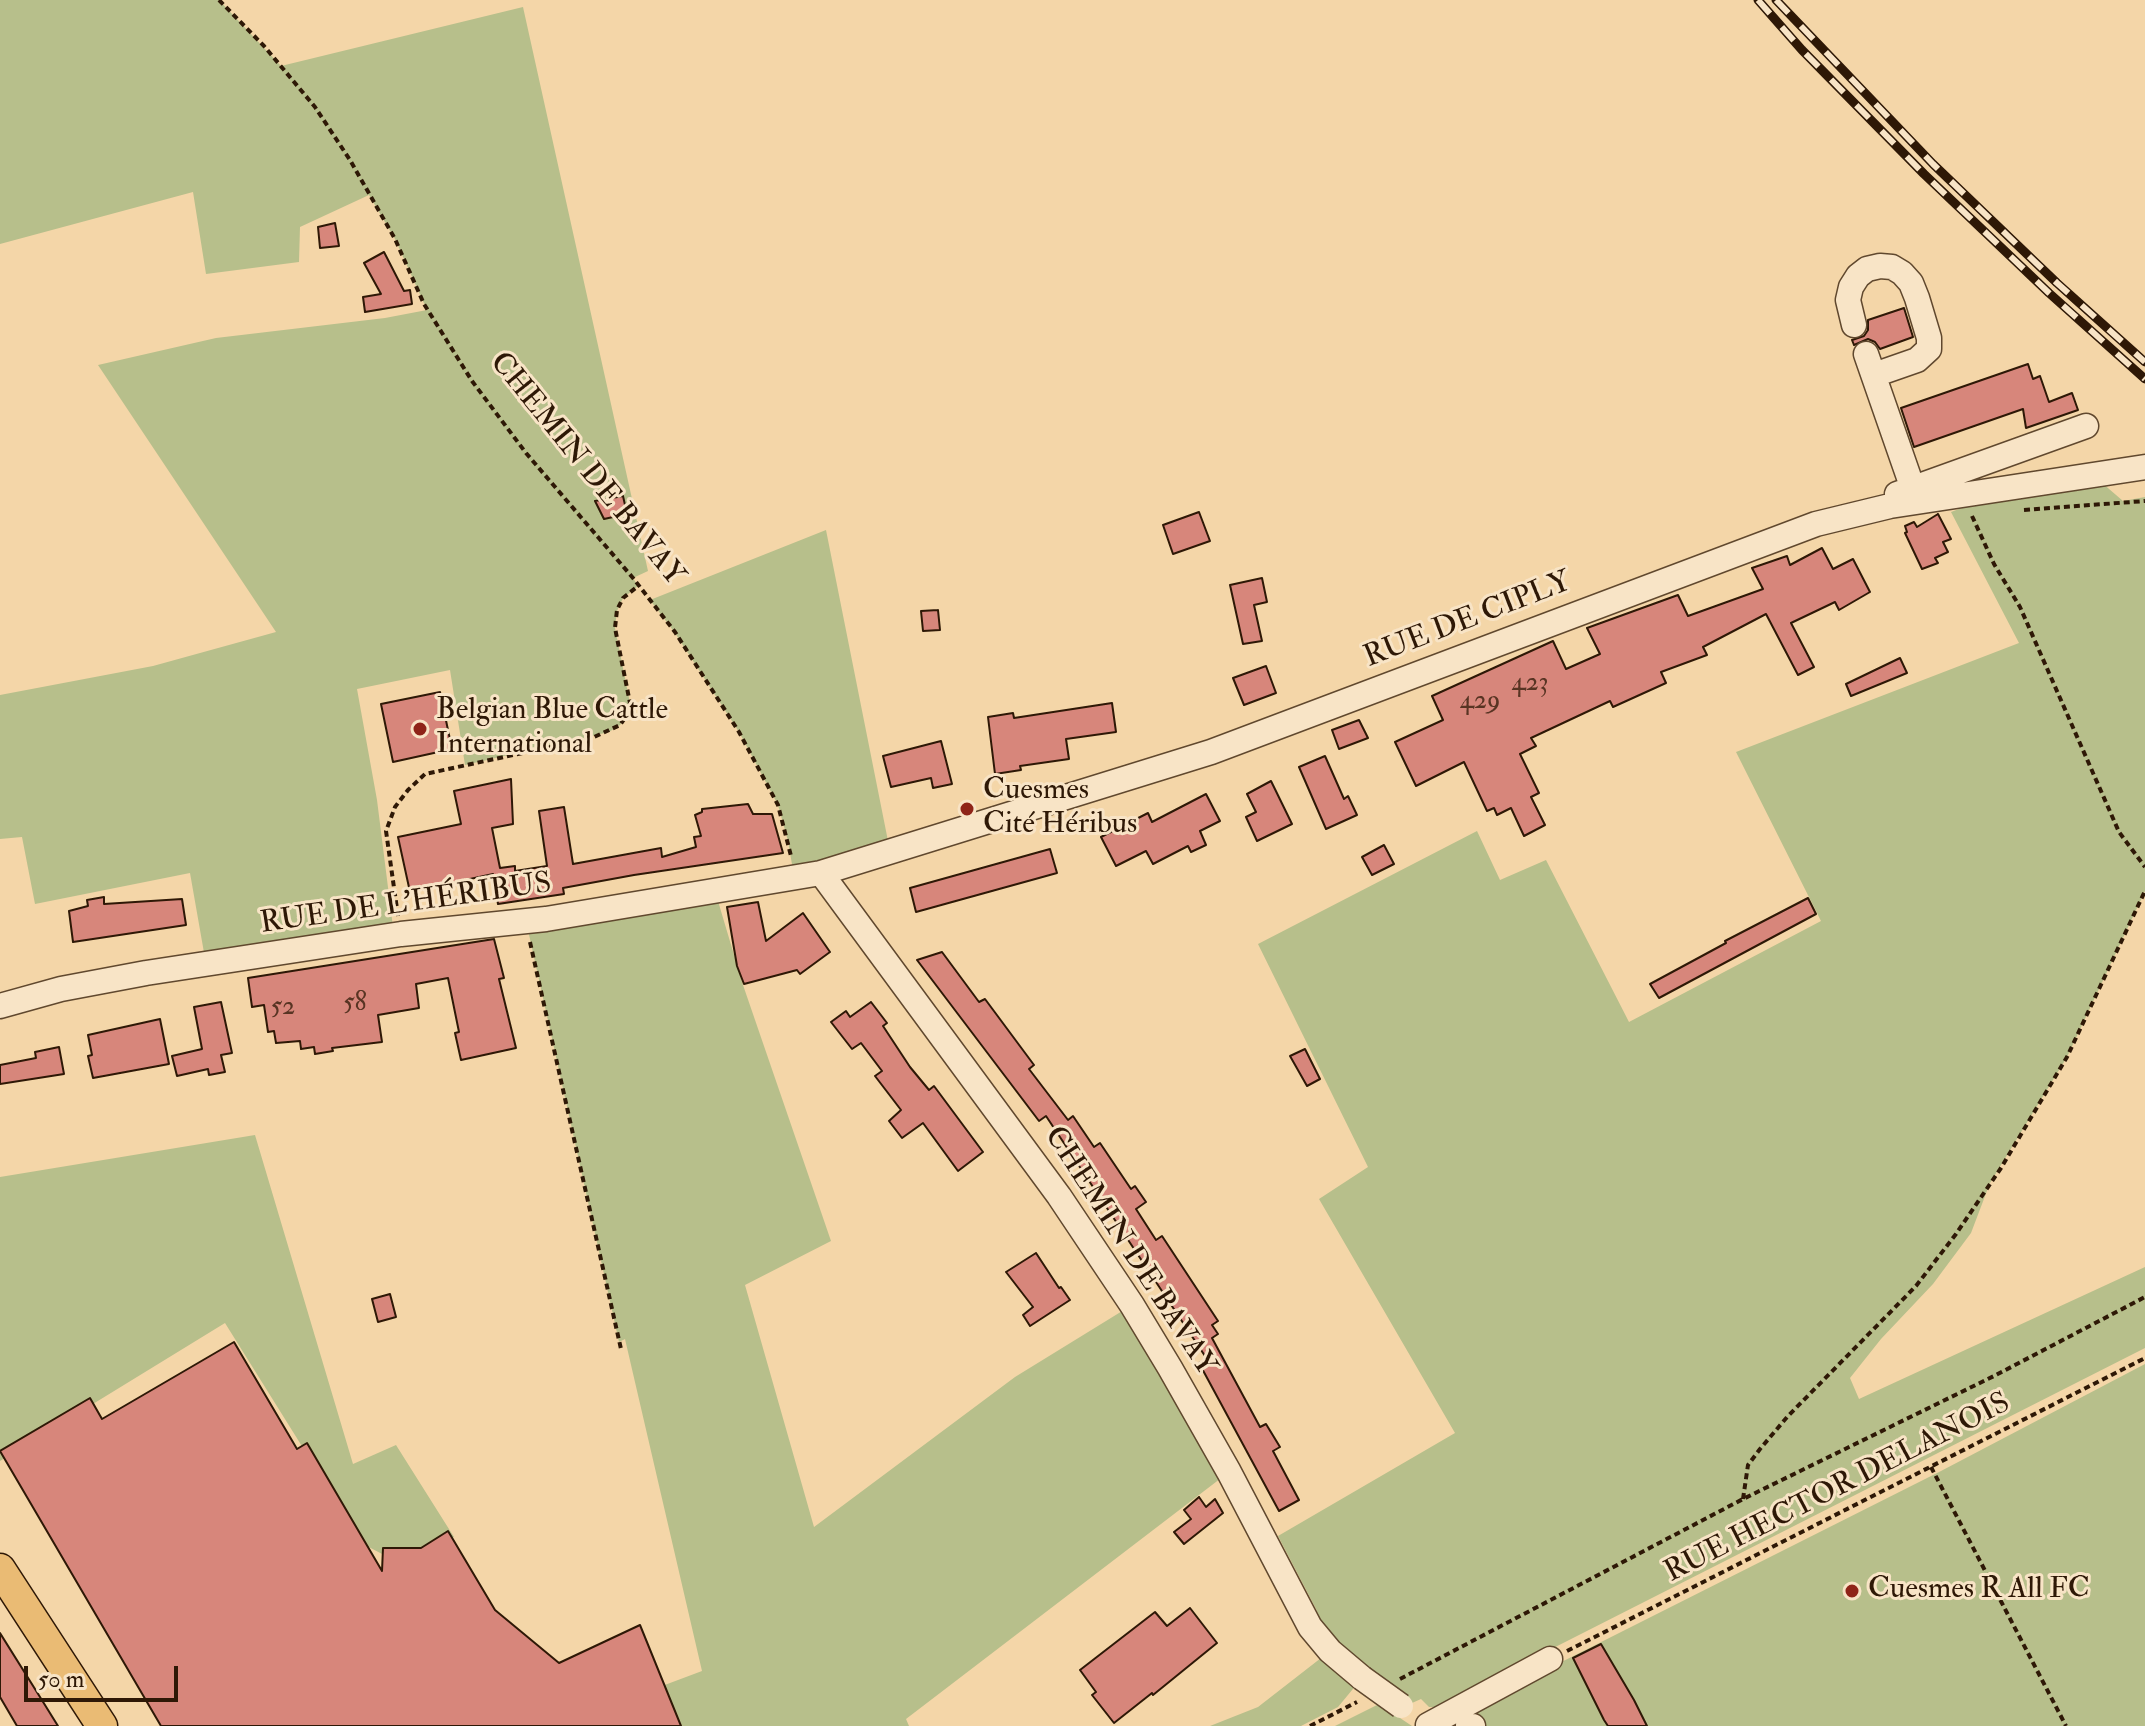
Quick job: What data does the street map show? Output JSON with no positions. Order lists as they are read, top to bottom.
{
  "streets": {
    "street": ["CHEMIN DE BAVAY", "RUE DE CIPLY", "RUE DE L'HÉRIBUS"],
    "path": ["RUE HECTOR DELANOIS"]
  },
  "crossings": [
    ["CHEMIN DE BAVAY", "RUE DE CIPLY"],
    ["CHEMIN DE BAVAY", "RUE DE L'HÉRIBUS"],
    ["RUE DE CIPLY", "RUE DE L'HÉRIBUS"]
  ],
  "places": ["Belgian Blue Cattle International", "Cuesmes Cité Héribus", "Cuesmes R All FC"],
  "house_numbers": [
    "423",
    "429",
    "58",
    "52"
  ],
  "scale_bar": "50 m"
}
